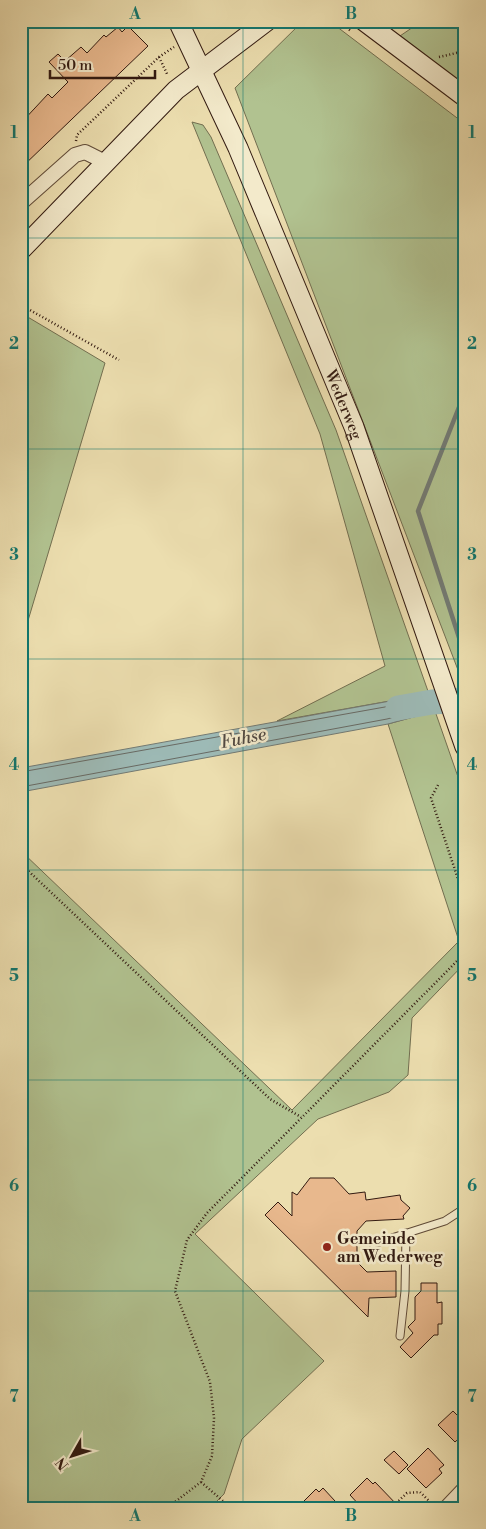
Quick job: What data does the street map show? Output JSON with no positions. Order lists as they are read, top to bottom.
{
  "streets": {
    "main road": ["Wederweg"]
  },
  "water": ["Fuhse"],
  "places": ["Gemeinde am Wederweg"],
  "scale_bar": "50 m",
  "north": "bottom left",
  "grid": {
    "columns": ["A", "B"],
    "rows": [
      "1",
      "2",
      "3",
      "4",
      "5",
      "6",
      "7"
    ]
  }
}
